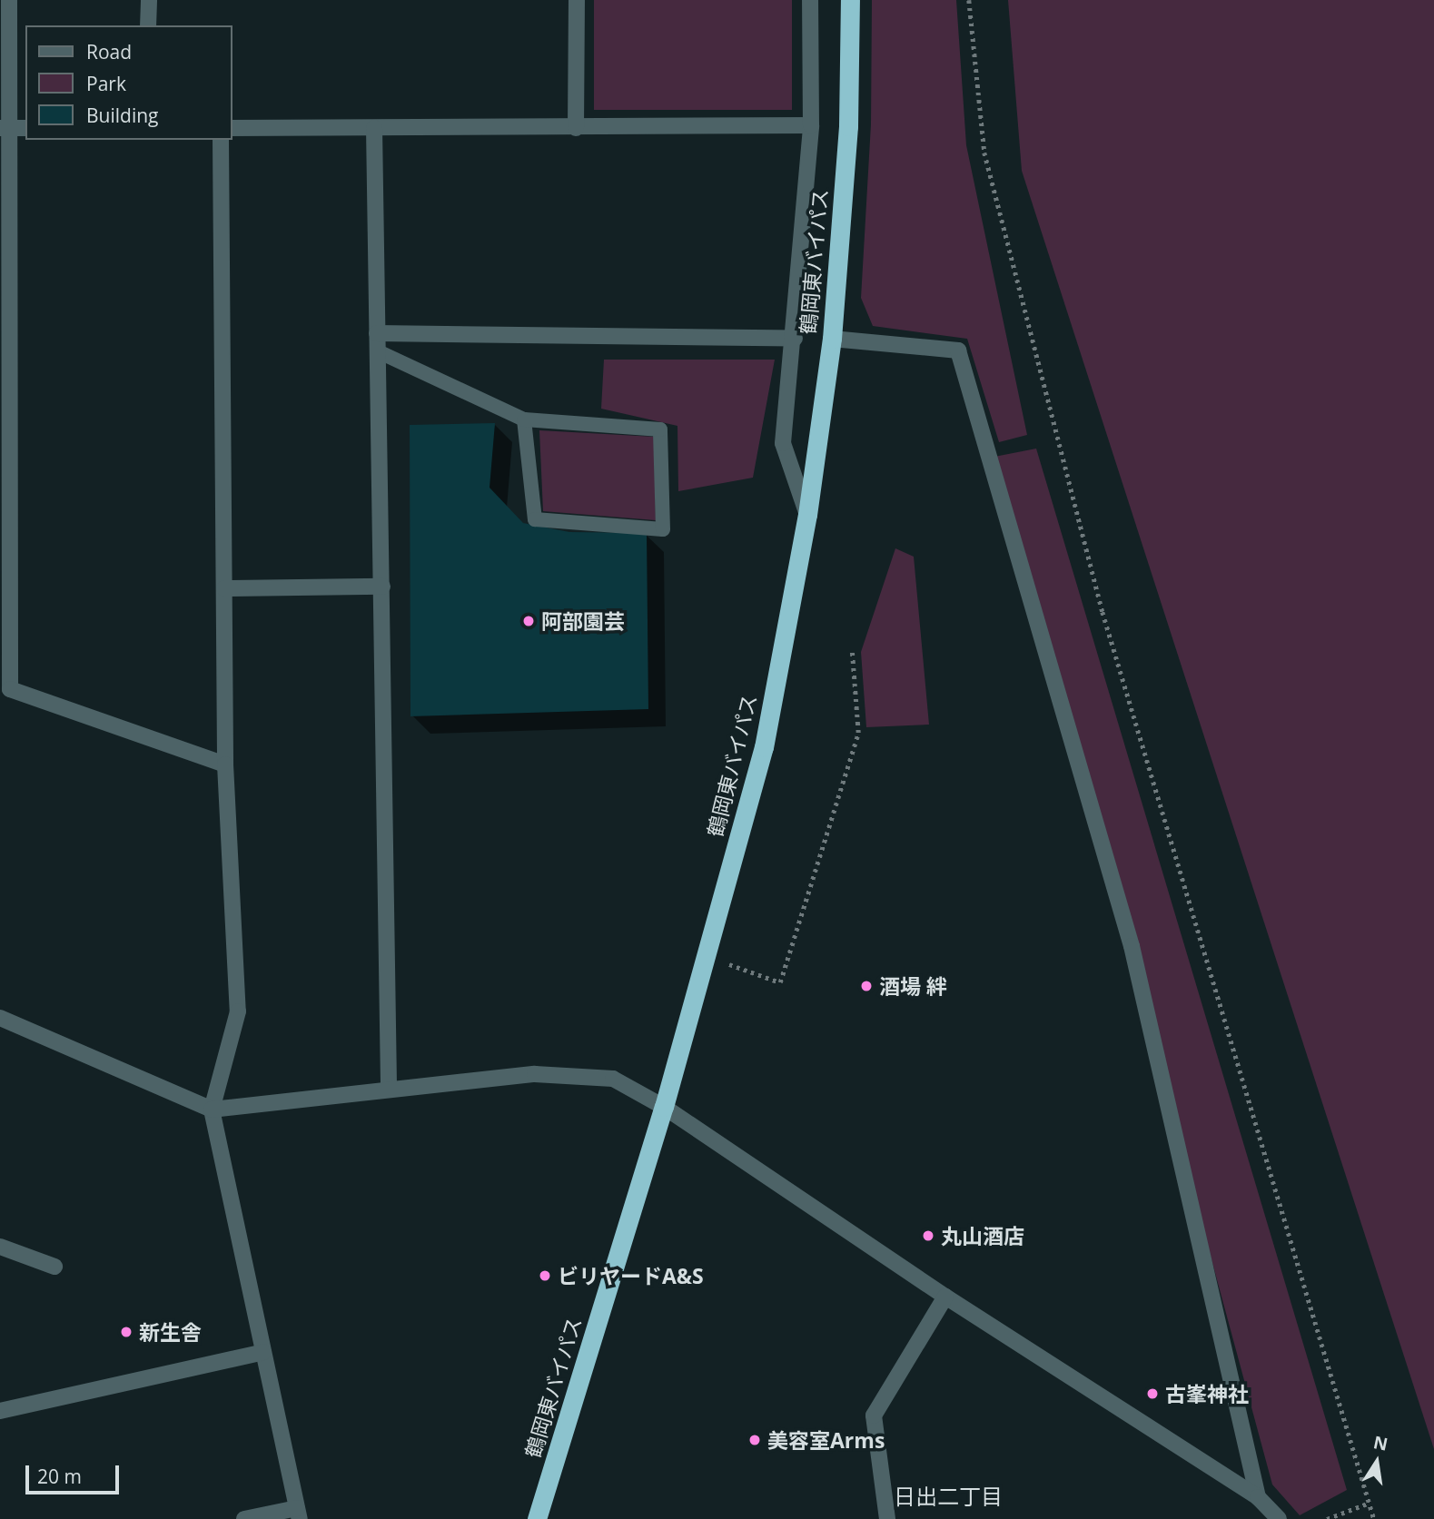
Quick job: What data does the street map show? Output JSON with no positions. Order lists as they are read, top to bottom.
{
  "streets": {
    "highway": ["鶴岡東バイパス"]
  },
  "districts": ["日出二丁目"],
  "places": [
    "阿部園芸",
    "酒場 絆",
    "丸山酒店",
    "ビリヤードA&S",
    "新生舎",
    "古峯神社",
    "美容室Arms"
  ],
  "legend": ["Road", "Park", "Building"],
  "scale_bar": "20 m",
  "north": "top"
}
